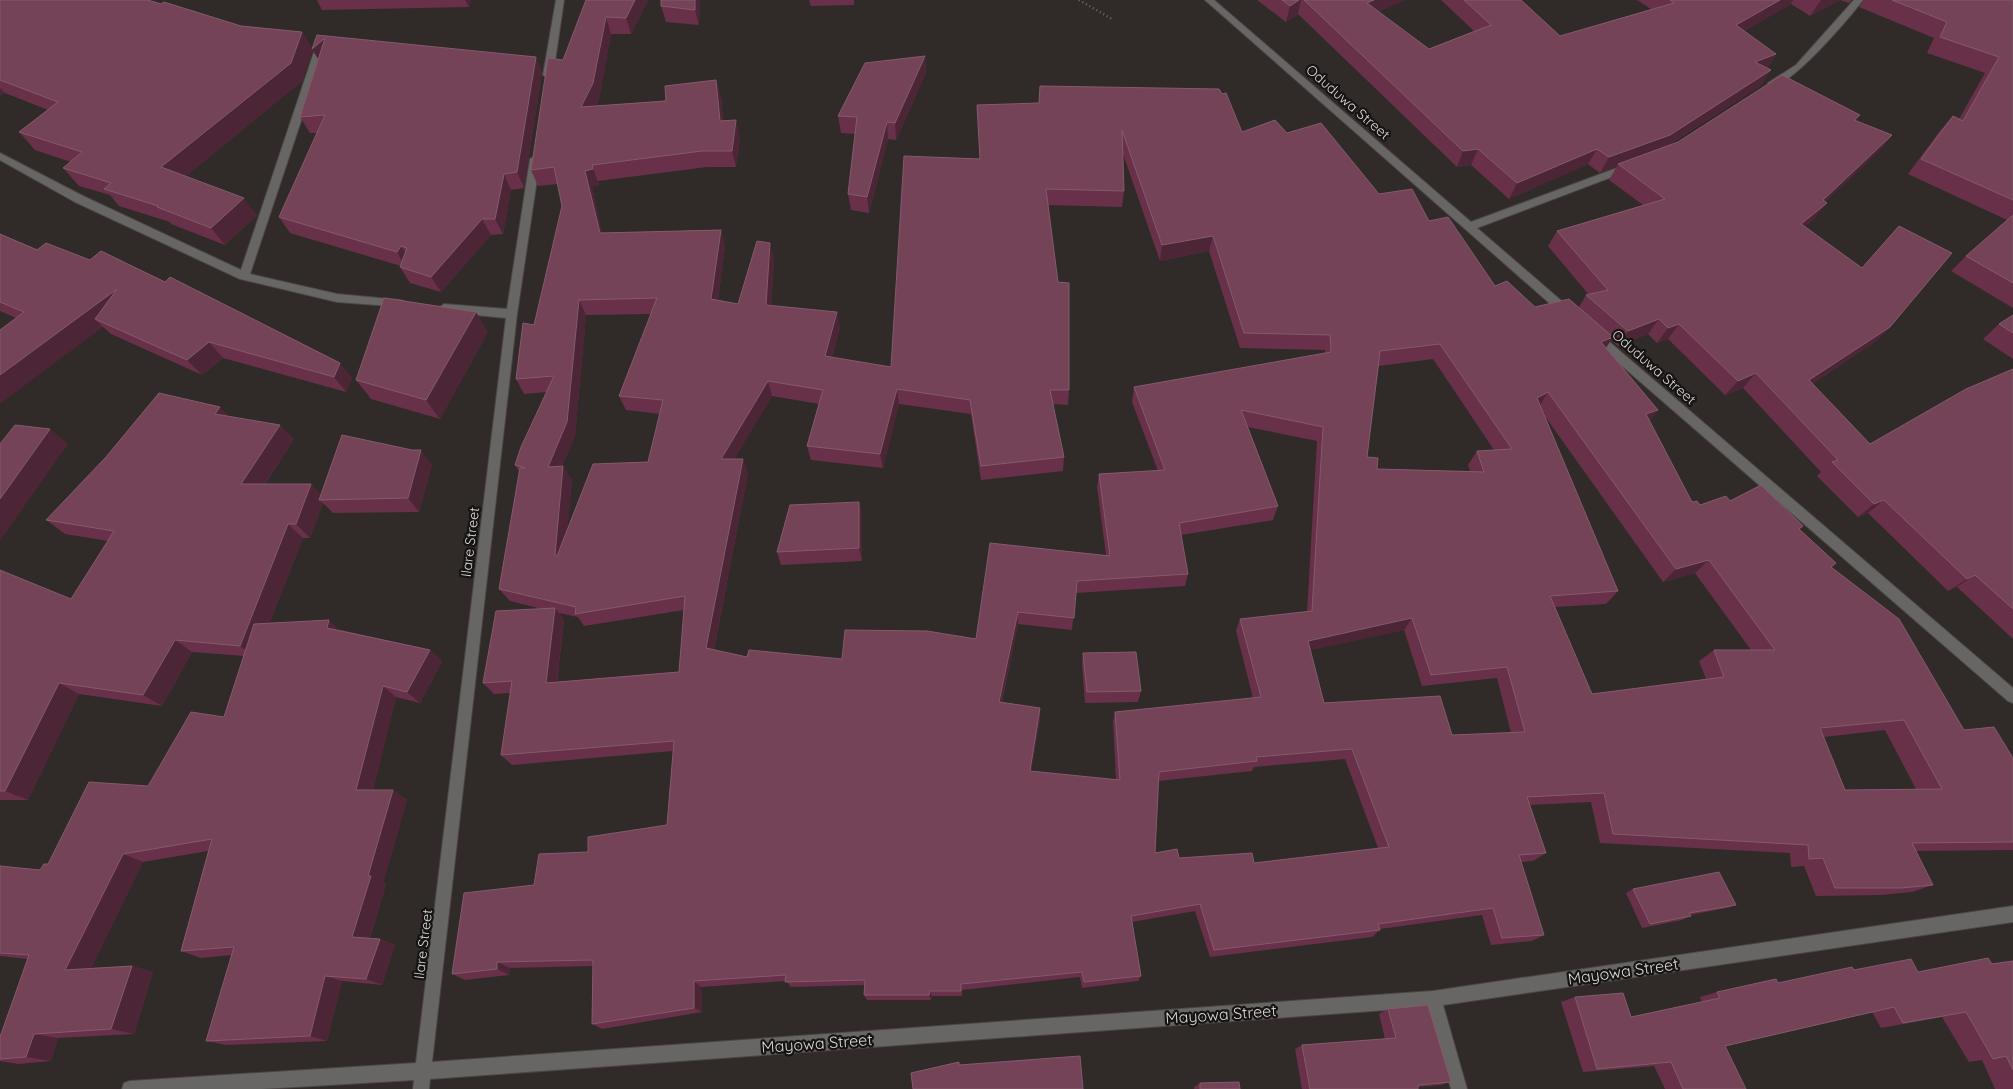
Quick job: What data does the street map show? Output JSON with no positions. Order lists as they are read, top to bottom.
{
  "streets": {
    "street": ["Oduduwa Street", "Ilare Street", "Mayowa Street"]
  },
  "crossings": [
    ["Ilare Street", "Mayowa Street"]
  ]
}
